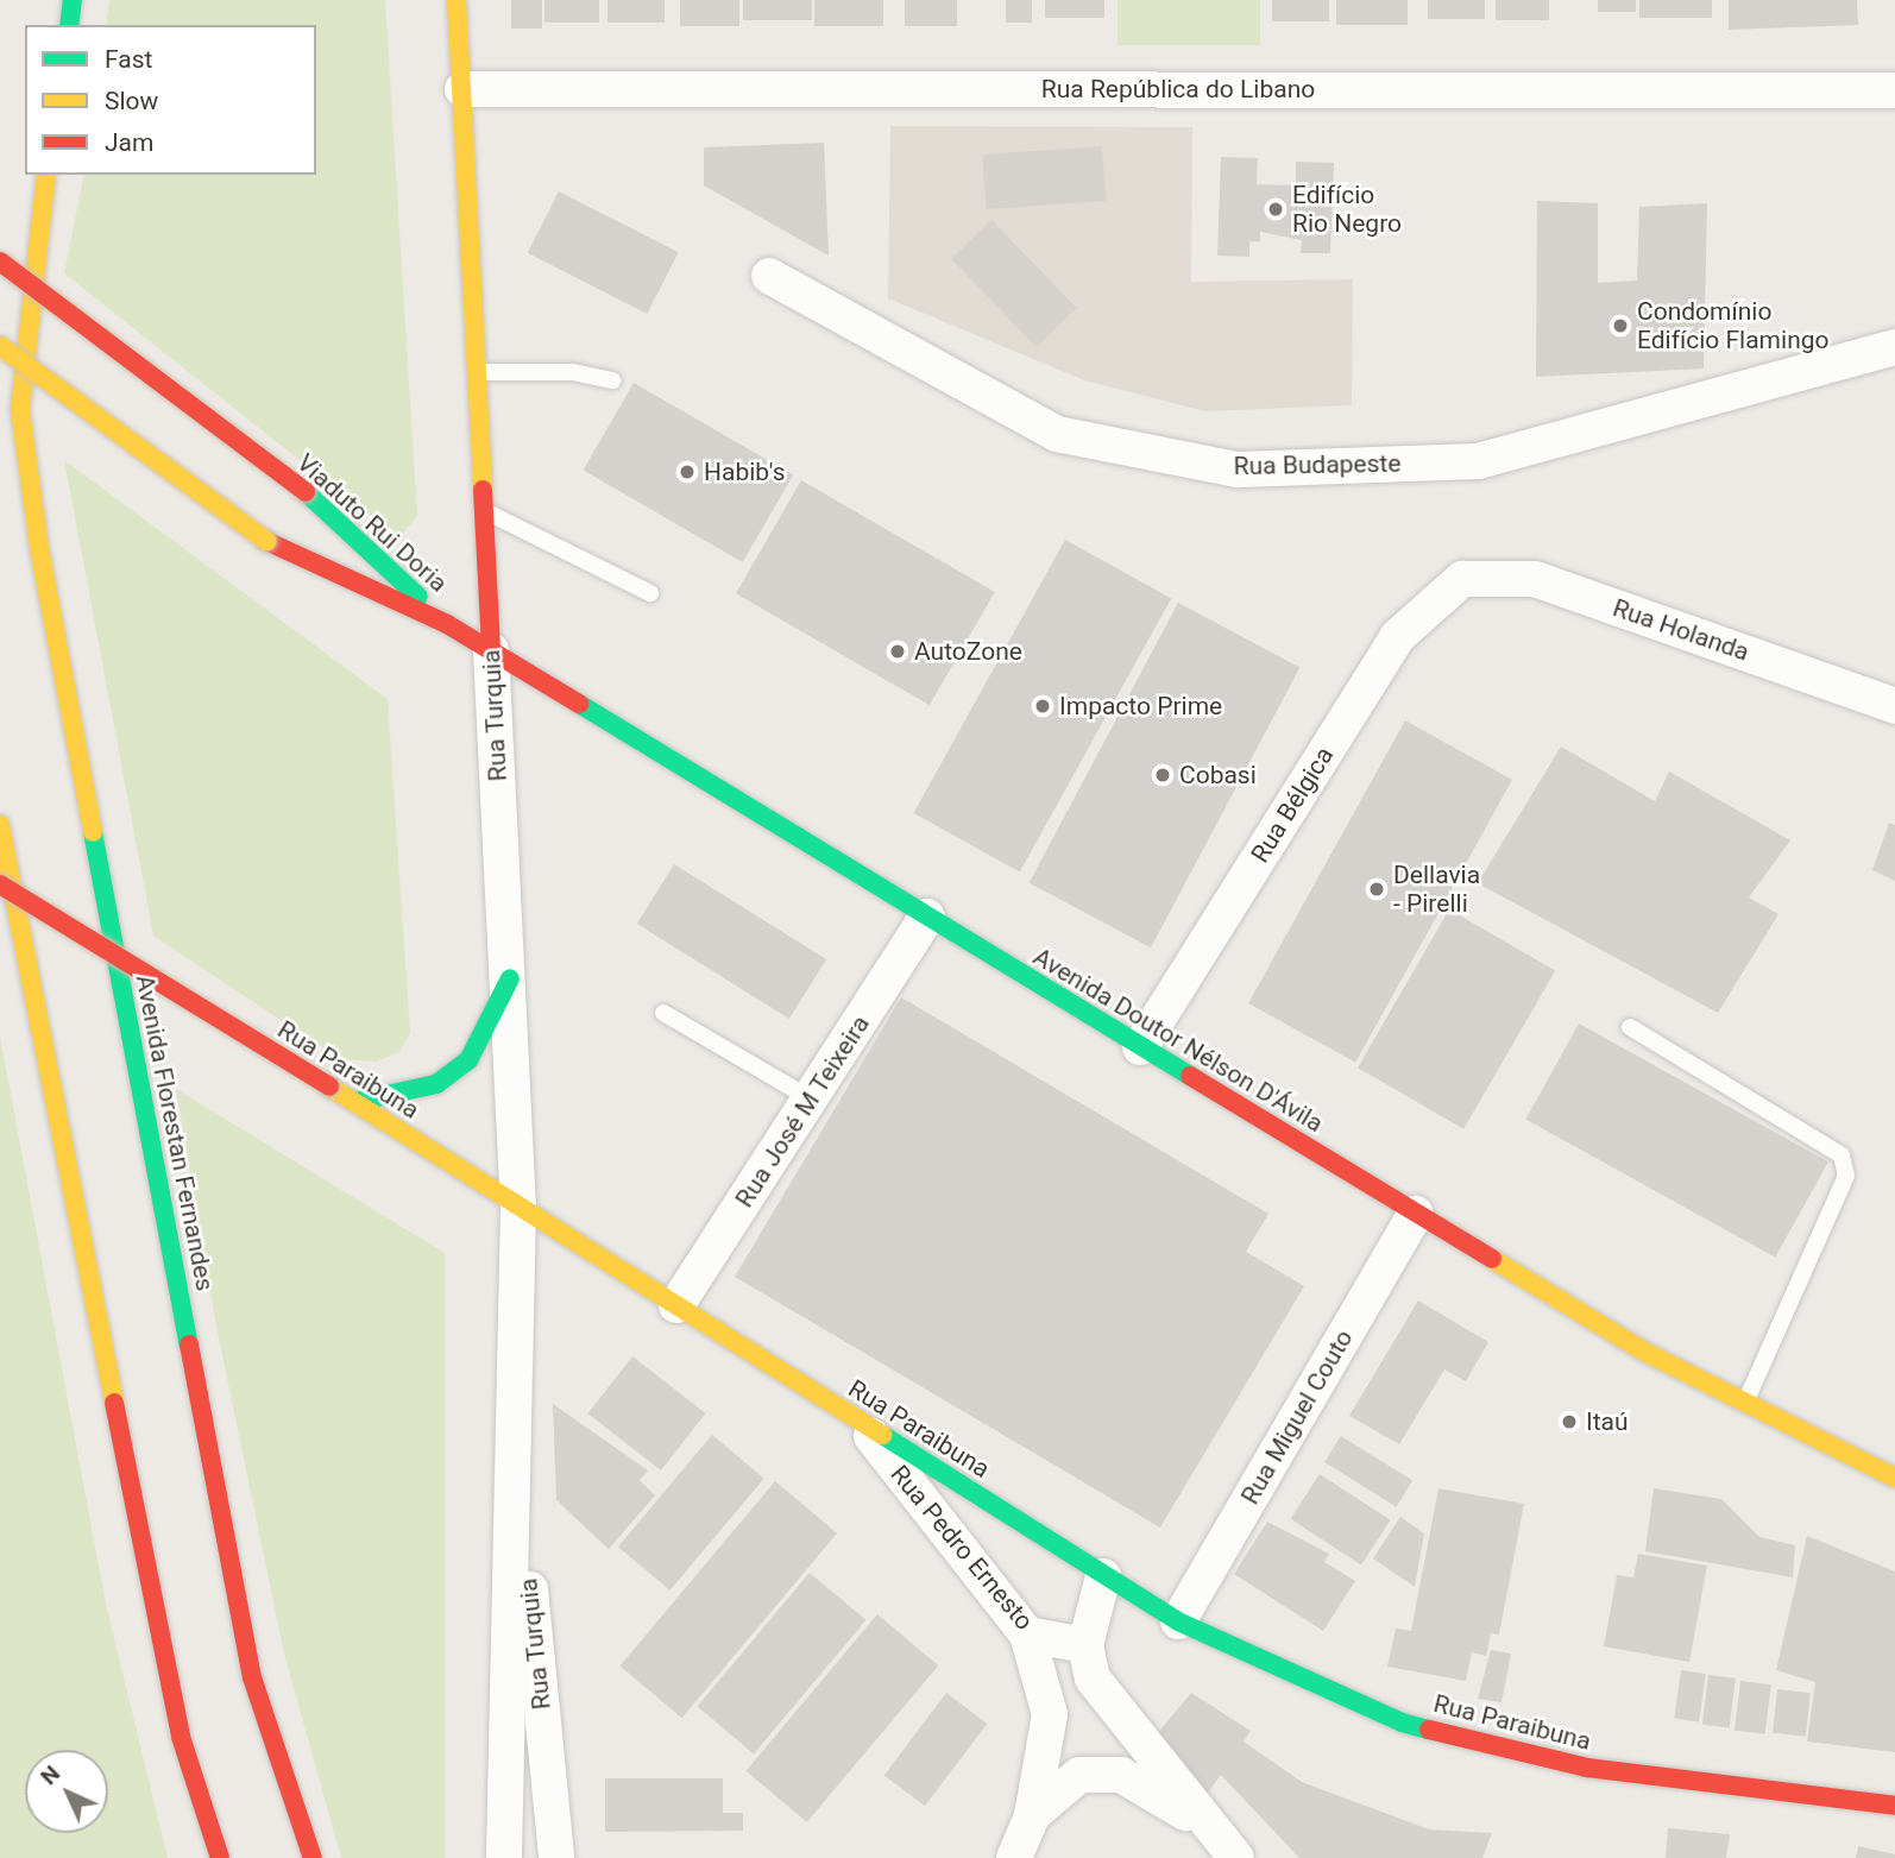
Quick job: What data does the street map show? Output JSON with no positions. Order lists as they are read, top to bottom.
{
  "streets": {
    "main road": [
      "Viaduto Rui Doria",
      "Rua Turquia",
      "Avenida Doutor Nélson D'Ávila",
      "Rua Paraibuna",
      "Avenida Florestan Fernandes"
    ],
    "street": [
      "Rua República do Libano",
      "Rua Budapeste",
      "Rua Holanda",
      "Rua Bélgica",
      "Rua José M Teixeira",
      "Rua Miguel Couto",
      "Rua Pedro Ernesto"
    ]
  },
  "crossings": [
    ["Rua República do Libano", "Rua Turquia"],
    ["Viaduto Rui Doria", "Avenida Doutor Nélson D'Ávila"],
    ["Rua Holanda", "Rua Bélgica"],
    ["Rua Turquia", "Avenida Doutor Nélson D'Ávila"],
    ["Rua Turquia", "Rua Paraibuna"],
    ["Rua Bélgica", "Avenida Doutor Nélson D'Ávila"],
    ["Avenida Doutor Nélson D'Ávila", "Rua José M Teixeira"],
    ["Avenida Doutor Nélson D'Ávila", "Rua Miguel Couto"],
    ["Rua Paraibuna", "Rua José M Teixeira"],
    ["Rua Paraibuna", "Rua Miguel Couto"],
    ["Rua Paraibuna", "Rua Pedro Ernesto"]
  ],
  "places": [
    "Edifício Rio Negro",
    "Condomínio Edifício Flamingo",
    "Habib's",
    "AutoZone",
    "Impacto Prime",
    "Cobasi",
    "Dellavia - Pirelli",
    "Itaú"
  ],
  "legend": ["Fast", "Slow", "Jam"],
  "north": "top left"
}
